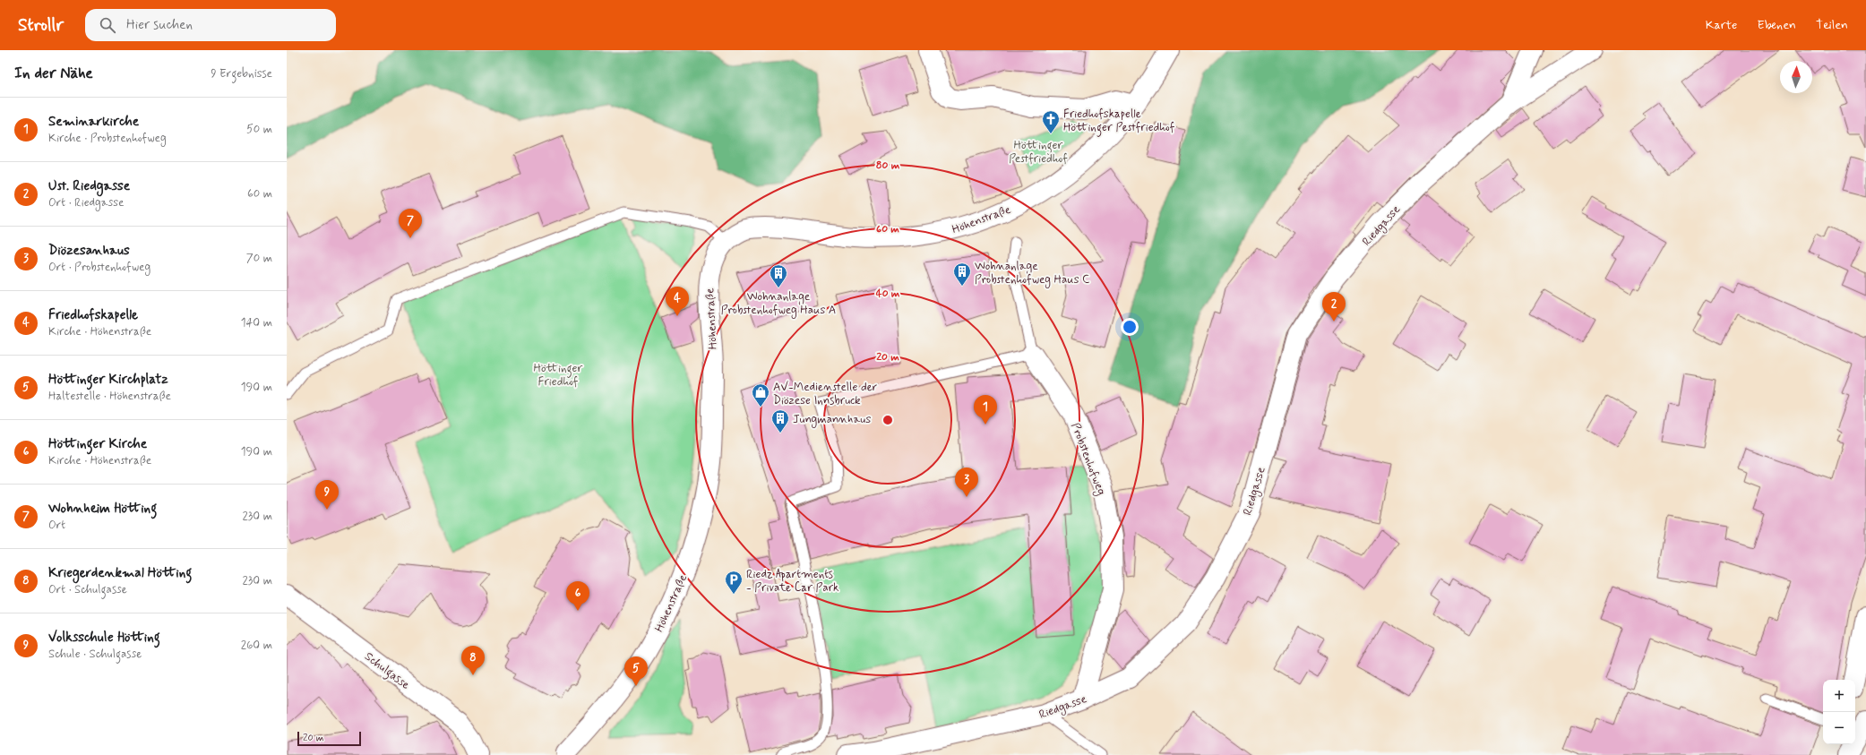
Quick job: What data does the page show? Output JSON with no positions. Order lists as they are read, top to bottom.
{
  "streets": {
    "street": [
      "Höhenstraße",
      "Riedgasse",
      "Probstenhofweg",
      "Schulgasse"
    ]
  },
  "crossings": [
    ["Riedgasse", "Probstenhofweg"]
  ],
  "parks": ["Höttinger Pestfriedhof", "Höttinger Friedhof"],
  "places": {
    "church": ["Friedhofskapelle Höttinger Pestfriedhof"],
    "building": ["Wohnanlage Probstenhofweg Haus C", "Wohnanlage Probstenhofweg Haus A", "Jungmannhaus"],
    "shop": ["AV-Medienstelle der Diözese Innsbruck"],
    "parking": ["Riedz Apartments - Private Car Park"]
  },
  "scale_bar": "20 m",
  "north": "top",
  "page": {
    "header": "Strollr",
    "search": "Hier suchen",
    "nav": ["Karte", "Ebenen", "Teilen"],
    "heading": ["In der Nähe", "9 Ergebnisse"],
    "list": [
      {
        "mark": "1",
        "name": "Seminarkirche",
        "note": "Kirche · Probstenhofweg",
        "value": "50 m"
      },
      {
        "mark": "2",
        "name": "Ust. Riedgasse",
        "note": "Ort · Riedgasse",
        "value": "60 m"
      },
      {
        "mark": "3",
        "name": "Diözesanhaus",
        "note": "Ort · Probstenhofweg",
        "value": "70 m"
      },
      {
        "mark": "4",
        "name": "Friedhofskapelle",
        "note": "Kirche · Höhenstraße",
        "value": "140 m"
      },
      {
        "mark": "5",
        "name": "Höttinger Kirchplatz",
        "note": "Haltestelle · Höhenstraße",
        "value": "190 m"
      },
      {
        "mark": "6",
        "name": "Höttinger Kirche",
        "note": "Kirche · Höhenstraße",
        "value": "190 m"
      },
      {
        "mark": "7",
        "name": "Wohnheim Hötting",
        "note": "Ort",
        "value": "230 m"
      },
      {
        "mark": "8",
        "name": "Kriegerdenkmal Hötting",
        "note": "Ort · Schulgasse",
        "value": "230 m"
      },
      {
        "mark": "9",
        "name": "Volksschule Hötting",
        "note": "Schule · Schulgasse",
        "value": "260 m"
      }
    ],
    "pins": [
      "7",
      "4",
      "2",
      "1",
      "3",
      "9",
      "6",
      "8",
      "5"
    ],
    "map_buttons": ["+", "−"],
    "scale": "20 m"
  },
  "rings": [
    "80 m",
    "60 m",
    "40 m",
    "20 m"
  ]
}
